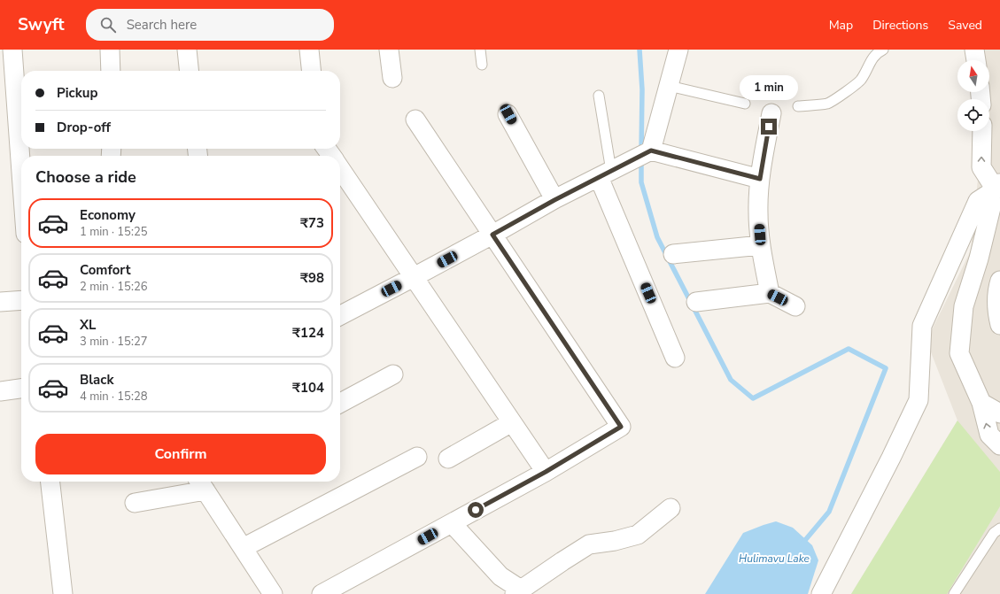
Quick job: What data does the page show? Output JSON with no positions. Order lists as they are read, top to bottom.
{
  "water": ["Hulimavu Lake"],
  "north": "top",
  "page": {
    "header": "Swyft",
    "search": "Search here",
    "nav": ["Map", "Directions", "Saved"],
    "banner": ["Pickup", "Drop-off"],
    "bubble": "1 min",
    "heading": "Choose a ride",
    "list": [
      {
        "name": "Economy",
        "note": "1 min · 15:25",
        "value": "₹73"
      },
      {
        "name": "Comfort",
        "note": "2 min · 15:26",
        "value": "₹98"
      },
      {
        "name": "XL",
        "note": "3 min · 15:27",
        "value": "₹124"
      },
      {
        "name": "Black",
        "note": "4 min · 15:28",
        "value": "₹104"
      }
    ],
    "buttons": "Confirm"
  }
}
